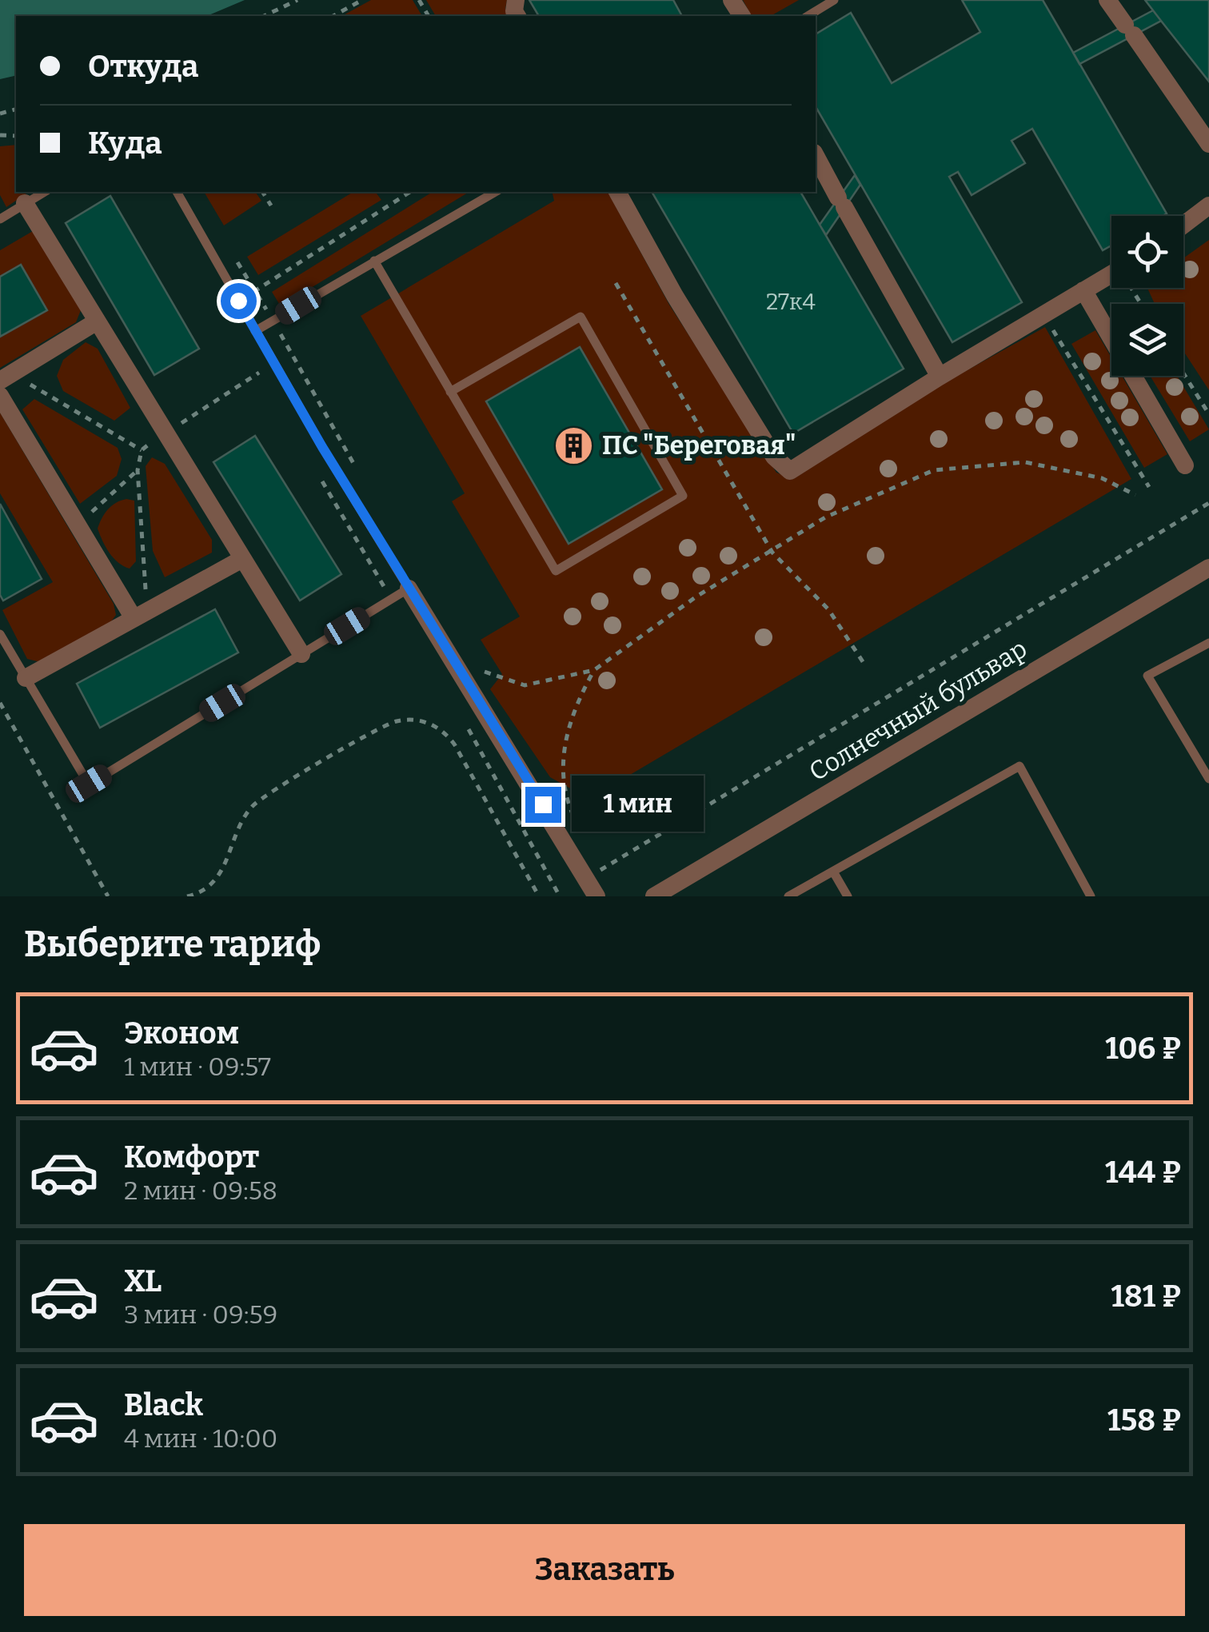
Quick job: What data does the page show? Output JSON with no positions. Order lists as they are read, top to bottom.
{
  "streets": {
    "street": ["Солнечный бульвар"]
  },
  "places": {
    "building": ["ПС \"Береговая\""]
  },
  "house_numbers": ["27к4"],
  "page": {
    "banner": ["Откуда", "Куда"],
    "bubble": "1 мин",
    "heading": "Выберите тариф",
    "list": [
      {
        "name": "Эконом",
        "note": "1 мин · 09:57",
        "value": "106 ₽"
      },
      {
        "name": "Комфорт",
        "note": "2 мин · 09:58",
        "value": "144 ₽"
      },
      {
        "name": "XL",
        "note": "3 мин · 09:59",
        "value": "181 ₽"
      },
      {
        "name": "Black",
        "note": "4 мин · 10:00",
        "value": "158 ₽"
      }
    ],
    "buttons": "Заказать"
  }
}
